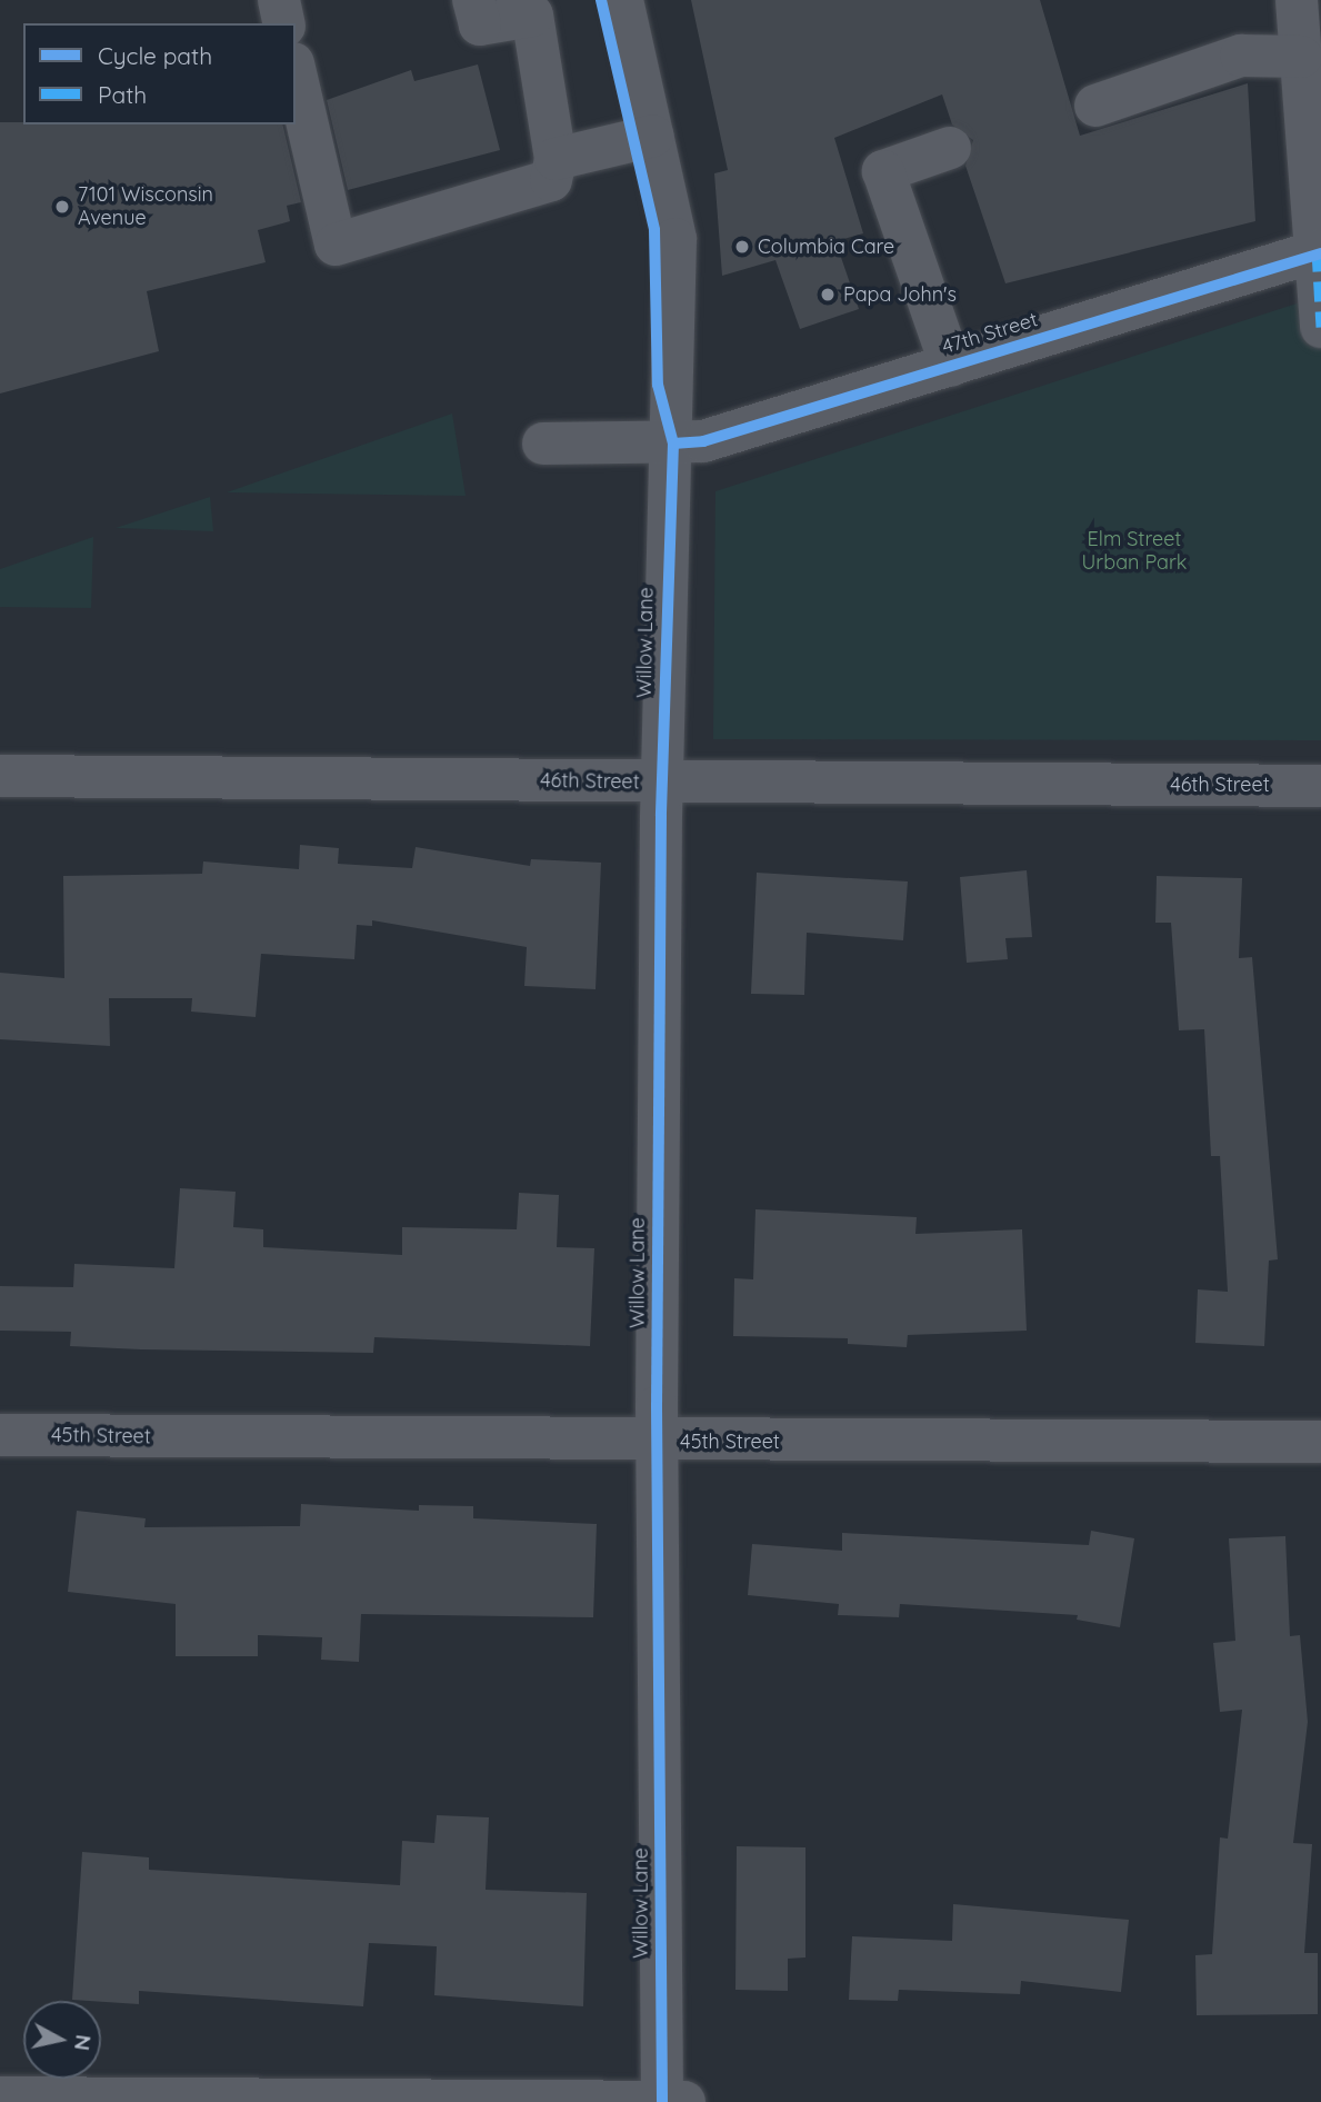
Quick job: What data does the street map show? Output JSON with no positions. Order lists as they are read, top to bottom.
{
  "streets": {
    "street": [
      "47th Street",
      "Willow Lane",
      "46th Street",
      "45th Street"
    ]
  },
  "crossings": [
    ["47th Street", "Willow Lane"],
    ["Willow Lane", "46th Street"],
    ["Willow Lane", "45th Street"]
  ],
  "parks": ["Elm Street Urban Park"],
  "places": ["7101 Wisconsin Avenue", "Columbia Care", "Papa John's"],
  "legend": ["Cycle path", "Path"],
  "north": "right"
}
